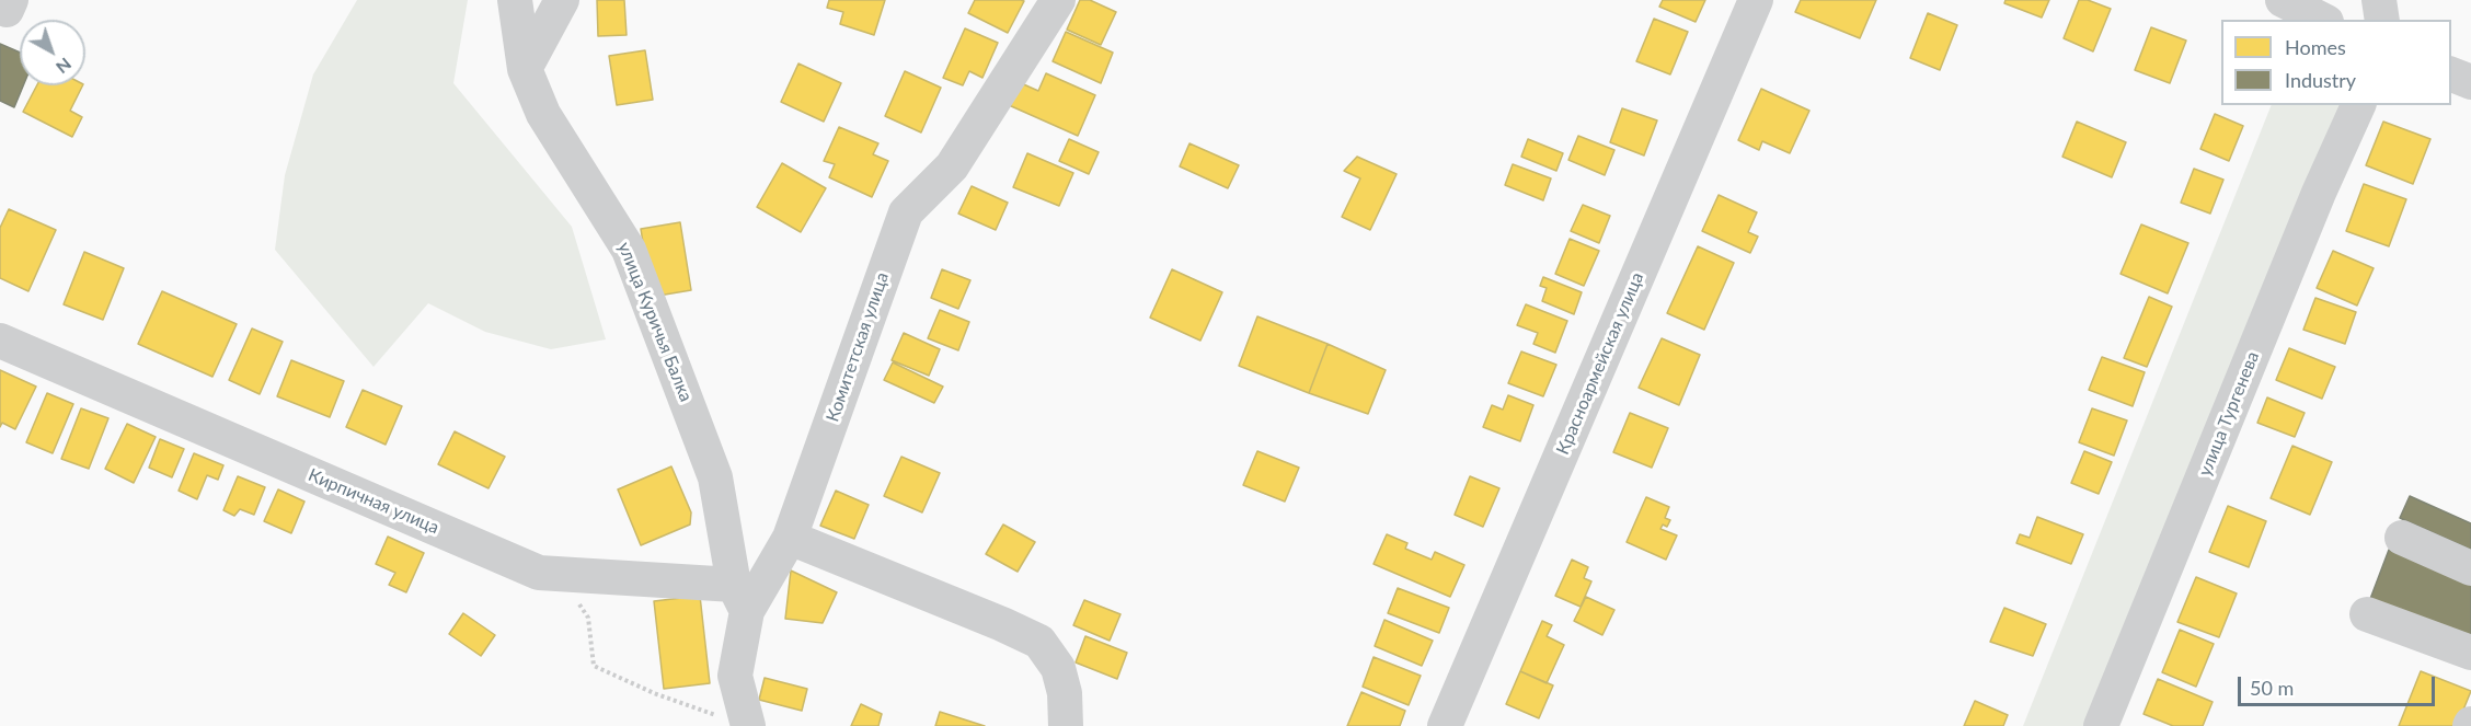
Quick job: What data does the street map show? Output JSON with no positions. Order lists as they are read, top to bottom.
{
  "streets": {
    "street": [
      "улица Куричья Балка",
      "Комитетская улица",
      "Красноармейская улица",
      "улица Тургенева",
      "Кирпичная улица"
    ]
  },
  "crossings": [
    ["улица Куричья Балка", "Комитетская улица"],
    ["улица Куричья Балка", "Кирпичная улица"],
    ["Комитетская улица", "Кирпичная улица"]
  ],
  "legend": ["Homes", "Industry"],
  "scale_bar": "50 m",
  "north": "bottom right"
}
